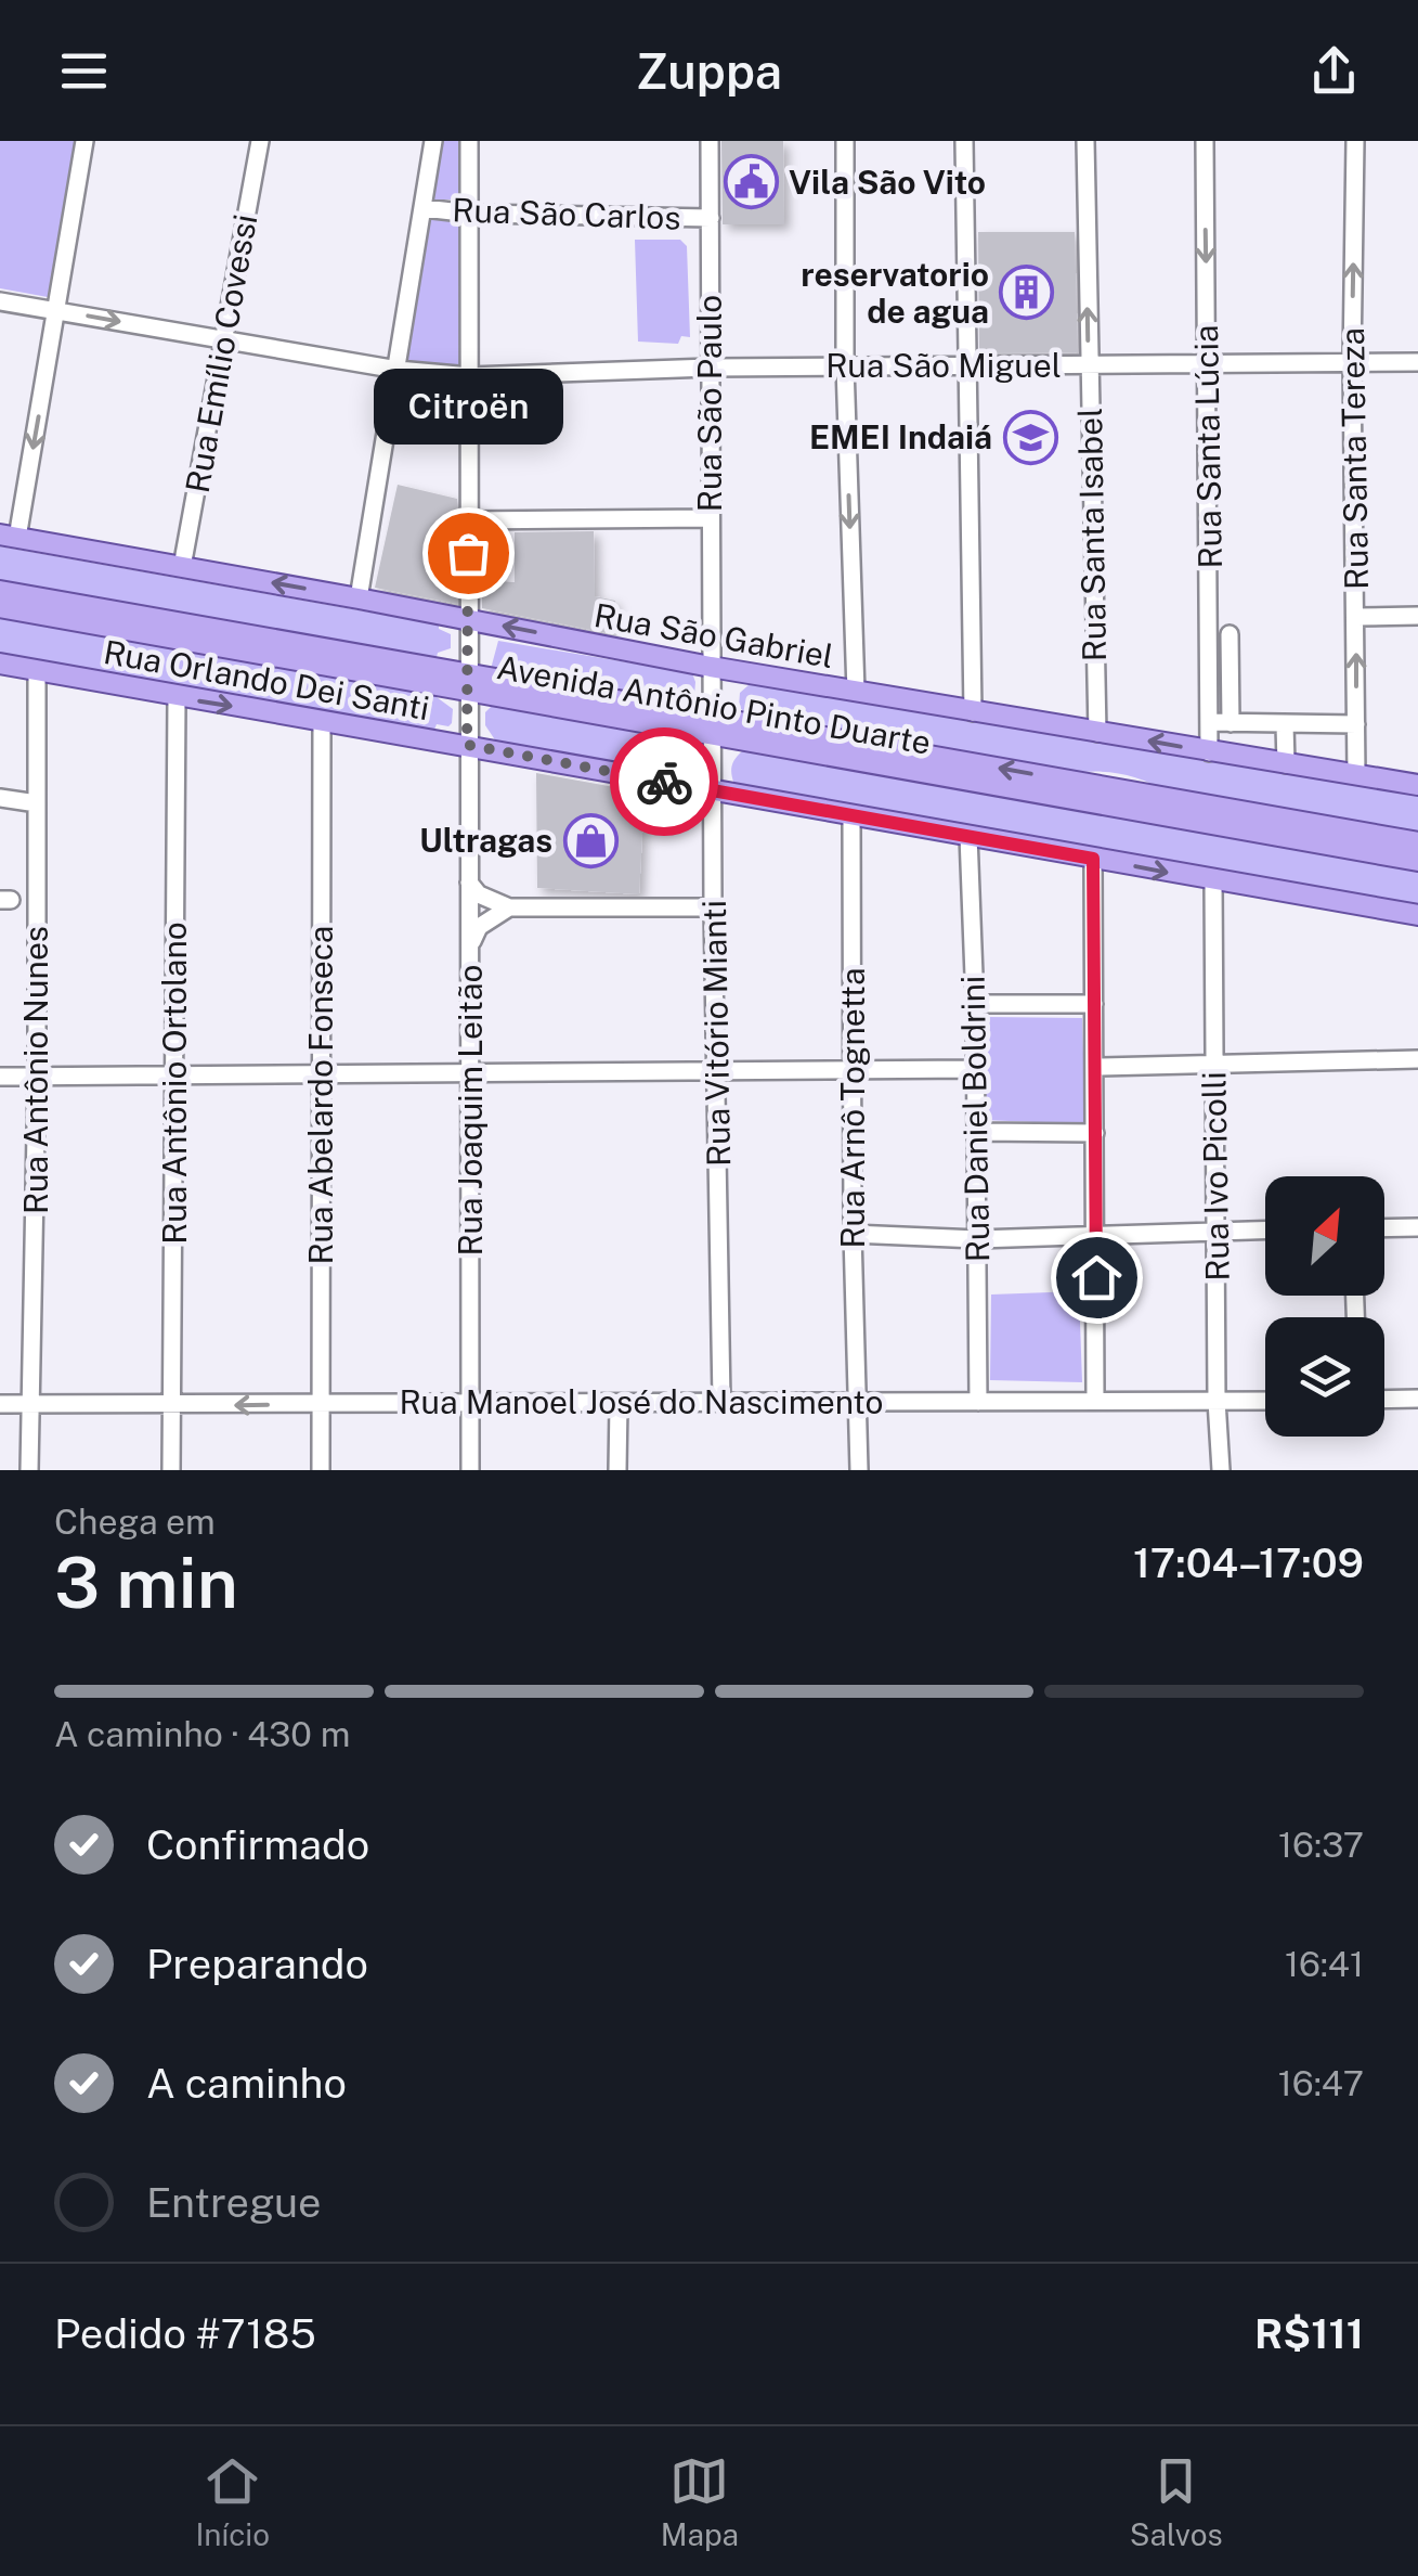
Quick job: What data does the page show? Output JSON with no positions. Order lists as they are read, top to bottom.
{
  "streets": {
    "main road": ["Rua São Gabriel", "Rua Orlando Dei Santi", "Avenida Antônio Pinto Duarte"],
    "street": [
      "Rua São Carlos",
      "Rua Emílio Covessi",
      "Rua São Miguel",
      "Rua São Paulo",
      "Rua Santa Lúcia",
      "Rua Santa Tereza",
      "Rua Santa Isabel",
      "Rua Vitório Mianti",
      "Rua Antônio Nunes",
      "Rua Antônio Ortolano",
      "Rua Abelardo Fonseca",
      "Rua Arnô Tognetta",
      "Rua Joaquim Leitão",
      "Rua Daniel Boldrini",
      "Rua Ivo Picolli",
      "Rua Manoel José do Nascimento"
    ]
  },
  "crossings": [
    ["Rua São Carlos", "Rua São Paulo"],
    ["Rua Emílio Covessi", "Rua São Miguel"],
    ["Rua Emílio Covessi", "Rua São Gabriel"],
    ["Rua São Miguel", "Rua São Paulo"],
    ["Rua São Miguel", "Rua Santa Lúcia"],
    ["Rua São Miguel", "Rua Santa Tereza"],
    ["Rua São Miguel", "Rua Santa Isabel"],
    ["Rua São Paulo", "Rua São Gabriel"],
    ["Rua São Paulo", "Rua Vitório Mianti"],
    ["Rua Santa Lúcia", "Rua São Gabriel"],
    ["Rua Santa Tereza", "Rua São Gabriel"],
    ["Rua Santa Isabel", "Rua São Gabriel"],
    ["Rua São Gabriel", "Rua Vitório Mianti"],
    ["Rua Orlando Dei Santi", "Rua Vitório Mianti"],
    ["Rua Orlando Dei Santi", "Rua Antônio Nunes"],
    ["Rua Orlando Dei Santi", "Rua Antônio Ortolano"],
    ["Rua Orlando Dei Santi", "Rua Abelardo Fonseca"],
    ["Rua Orlando Dei Santi", "Rua Arnô Tognetta"],
    ["Rua Orlando Dei Santi", "Rua Daniel Boldrini"],
    ["Rua Orlando Dei Santi", "Rua Ivo Picolli"],
    ["Avenida Antônio Pinto Duarte", "Rua Vitório Mianti"],
    ["Rua Vitório Mianti", "Rua Manoel José do Nascimento"],
    ["Rua Antônio Nunes", "Rua Manoel José do Nascimento"],
    ["Rua Antônio Ortolano", "Rua Manoel José do Nascimento"],
    ["Rua Abelardo Fonseca", "Rua Manoel José do Nascimento"],
    ["Rua Arnô Tognetta", "Rua Manoel José do Nascimento"],
    ["Rua Joaquim Leitão", "Rua Manoel José do Nascimento"],
    ["Rua Daniel Boldrini", "Rua Manoel José do Nascimento"],
    ["Rua Ivo Picolli", "Rua Manoel José do Nascimento"]
  ],
  "one_way": ["Rua Santa Lúcia", "Rua Santa Tereza", "Rua São Gabriel"],
  "places": {
    "public building": ["Vila São Vito"],
    "building": ["reservatorio de agua"],
    "school or university": ["EMEI Indaiá"],
    "other": ["Citroën"],
    "shop": ["Ultragas"]
  },
  "north": "top right",
  "page": {
    "header": "Zuppa",
    "bubble": "Citroën",
    "heading": ["3 min", "Chega em", "17:04–17:09"],
    "panel": ["Pedido #7185", "R$111"],
    "bar": "A caminho · 430 m",
    "list": [
      ["Confirmado", "16:37"],
      ["Preparando", "16:41"],
      ["A caminho", "16:47"],
      "Entregue"
    ],
    "tabs": ["Início", "Mapa", "Salvos"]
  }
}
